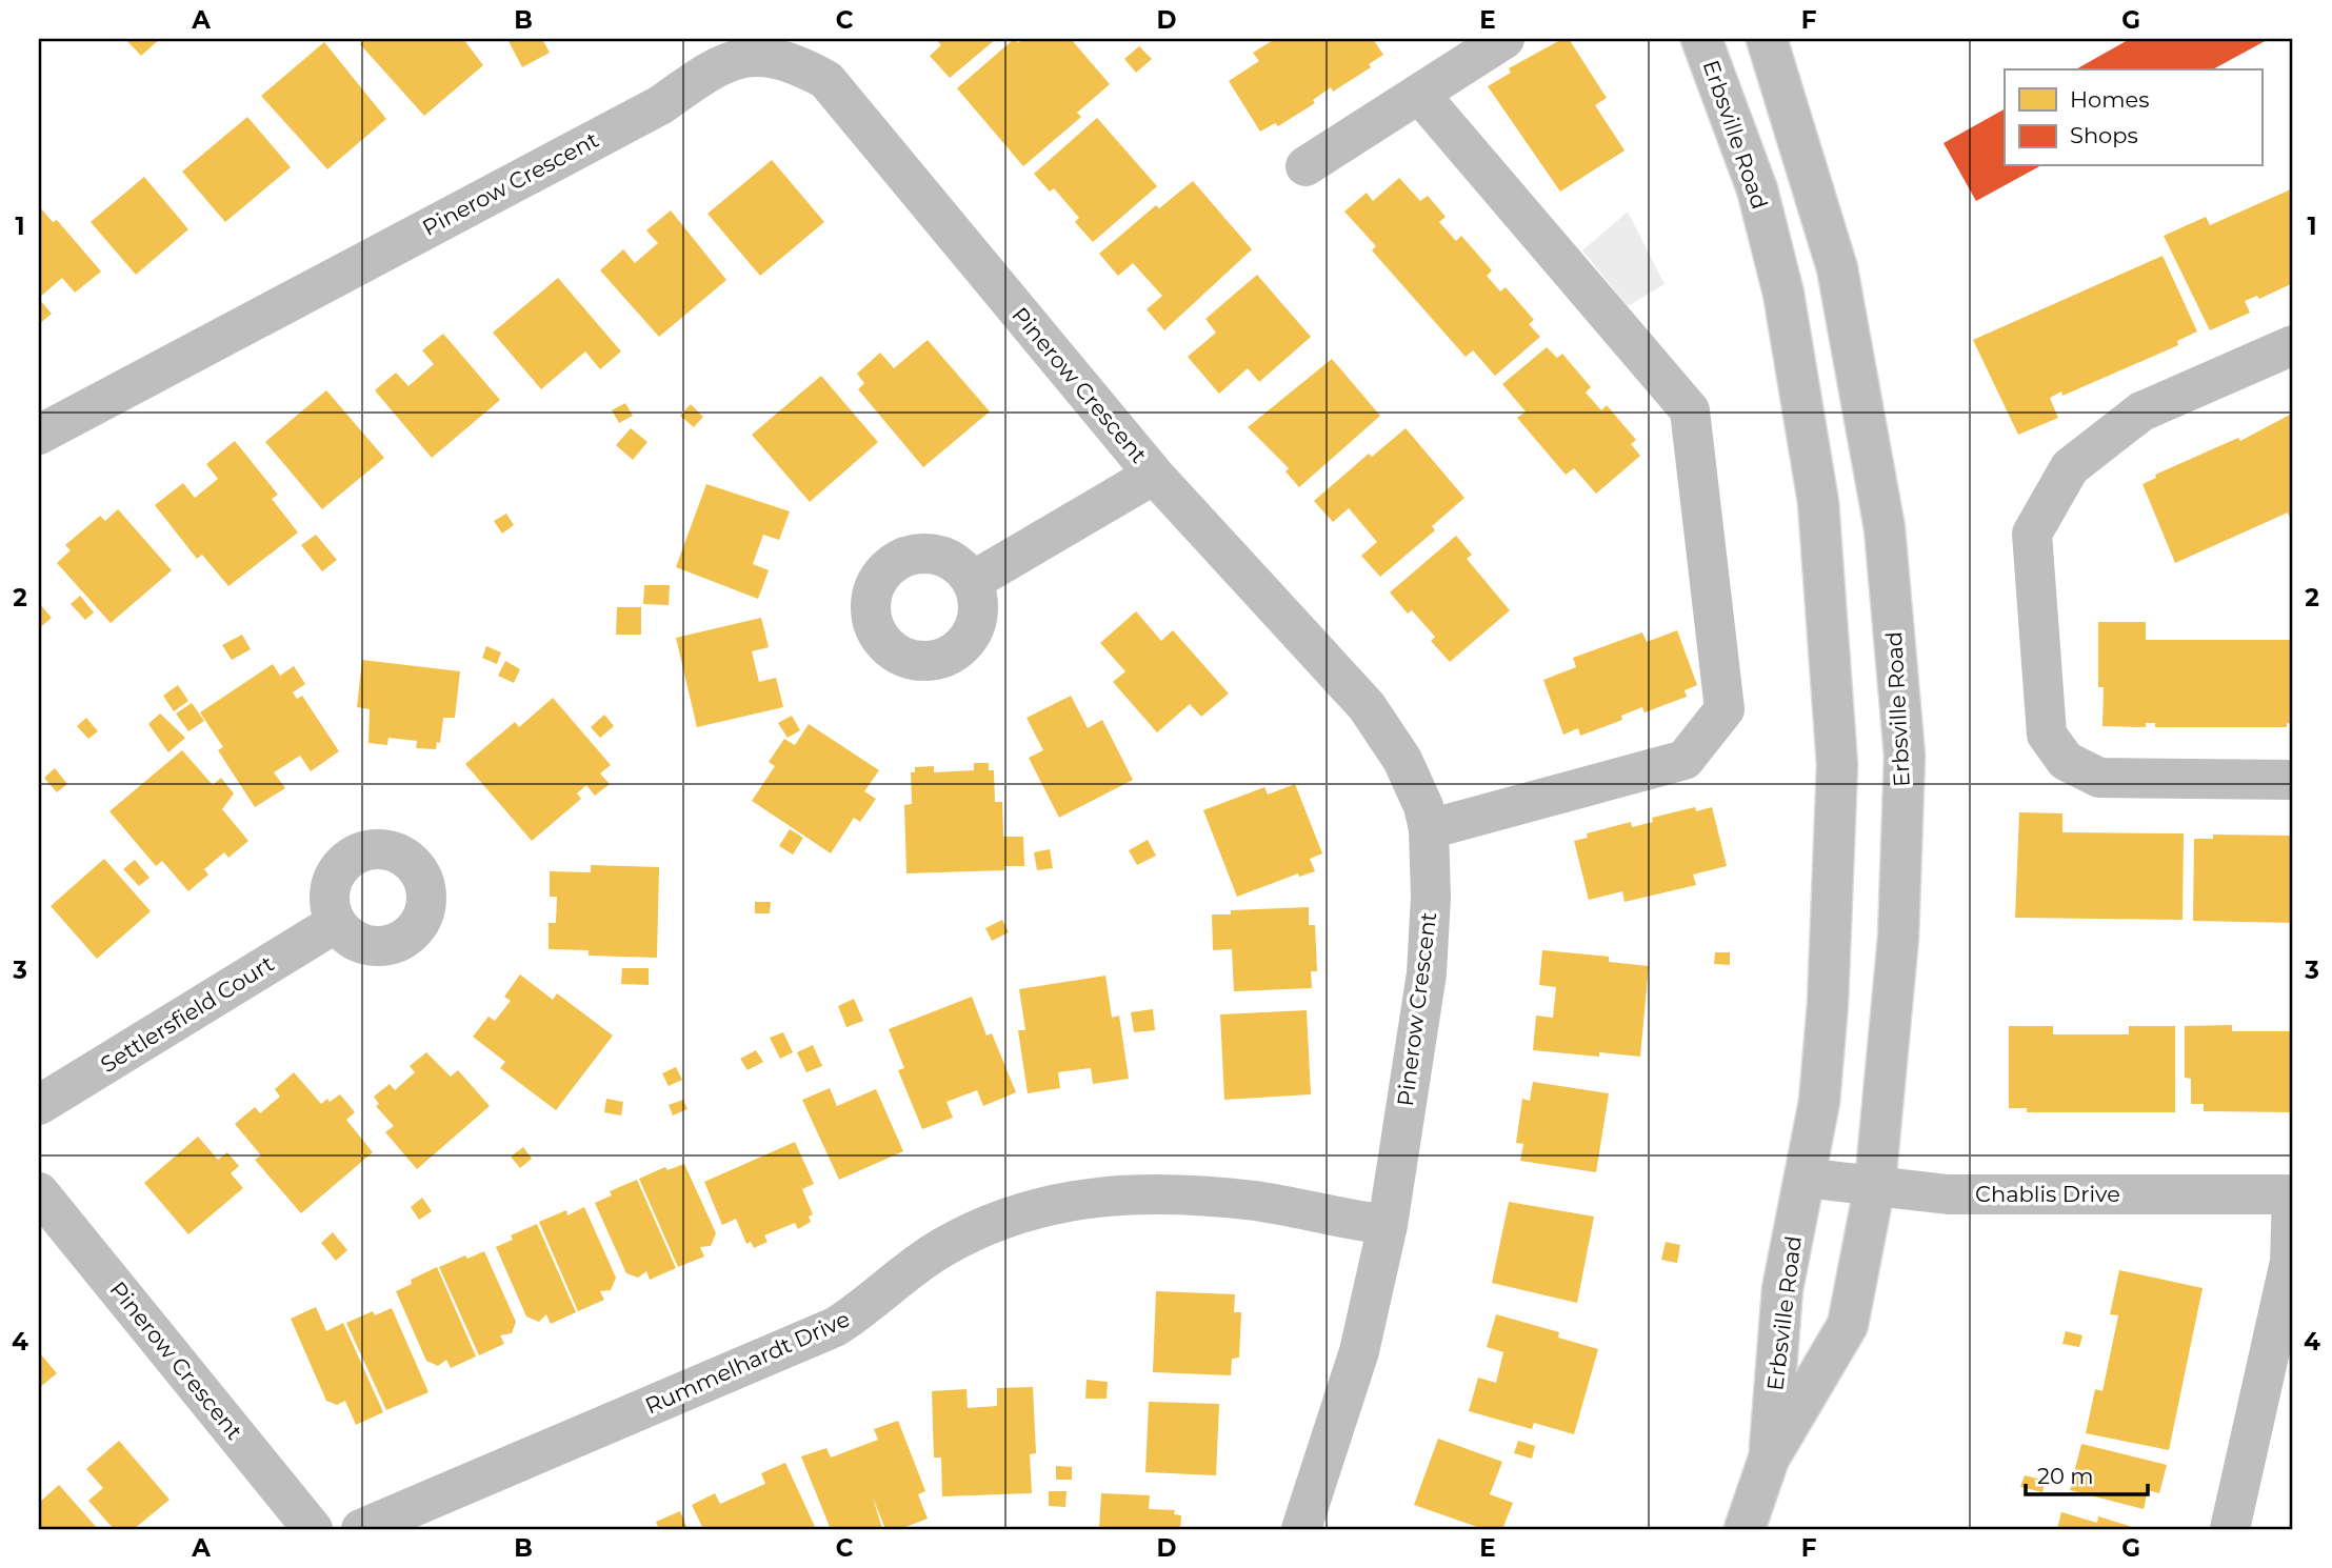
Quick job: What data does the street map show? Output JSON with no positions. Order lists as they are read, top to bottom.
{
  "streets": {
    "street": [
      "Erbsville Road",
      "Pinerow Crescent",
      "Settlersfield Court",
      "Chablis Drive",
      "Rummelhardt Drive"
    ]
  },
  "crossings": [
    ["Erbsville Road", "Chablis Drive"],
    ["Pinerow Crescent", "Rummelhardt Drive"]
  ],
  "legend": ["Homes", "Shops"],
  "scale_bar": "20 m",
  "grid": {
    "columns": [
      "A",
      "B",
      "C",
      "D",
      "E",
      "F",
      "G"
    ],
    "rows": [
      "1",
      "2",
      "3",
      "4"
    ]
  }
}
